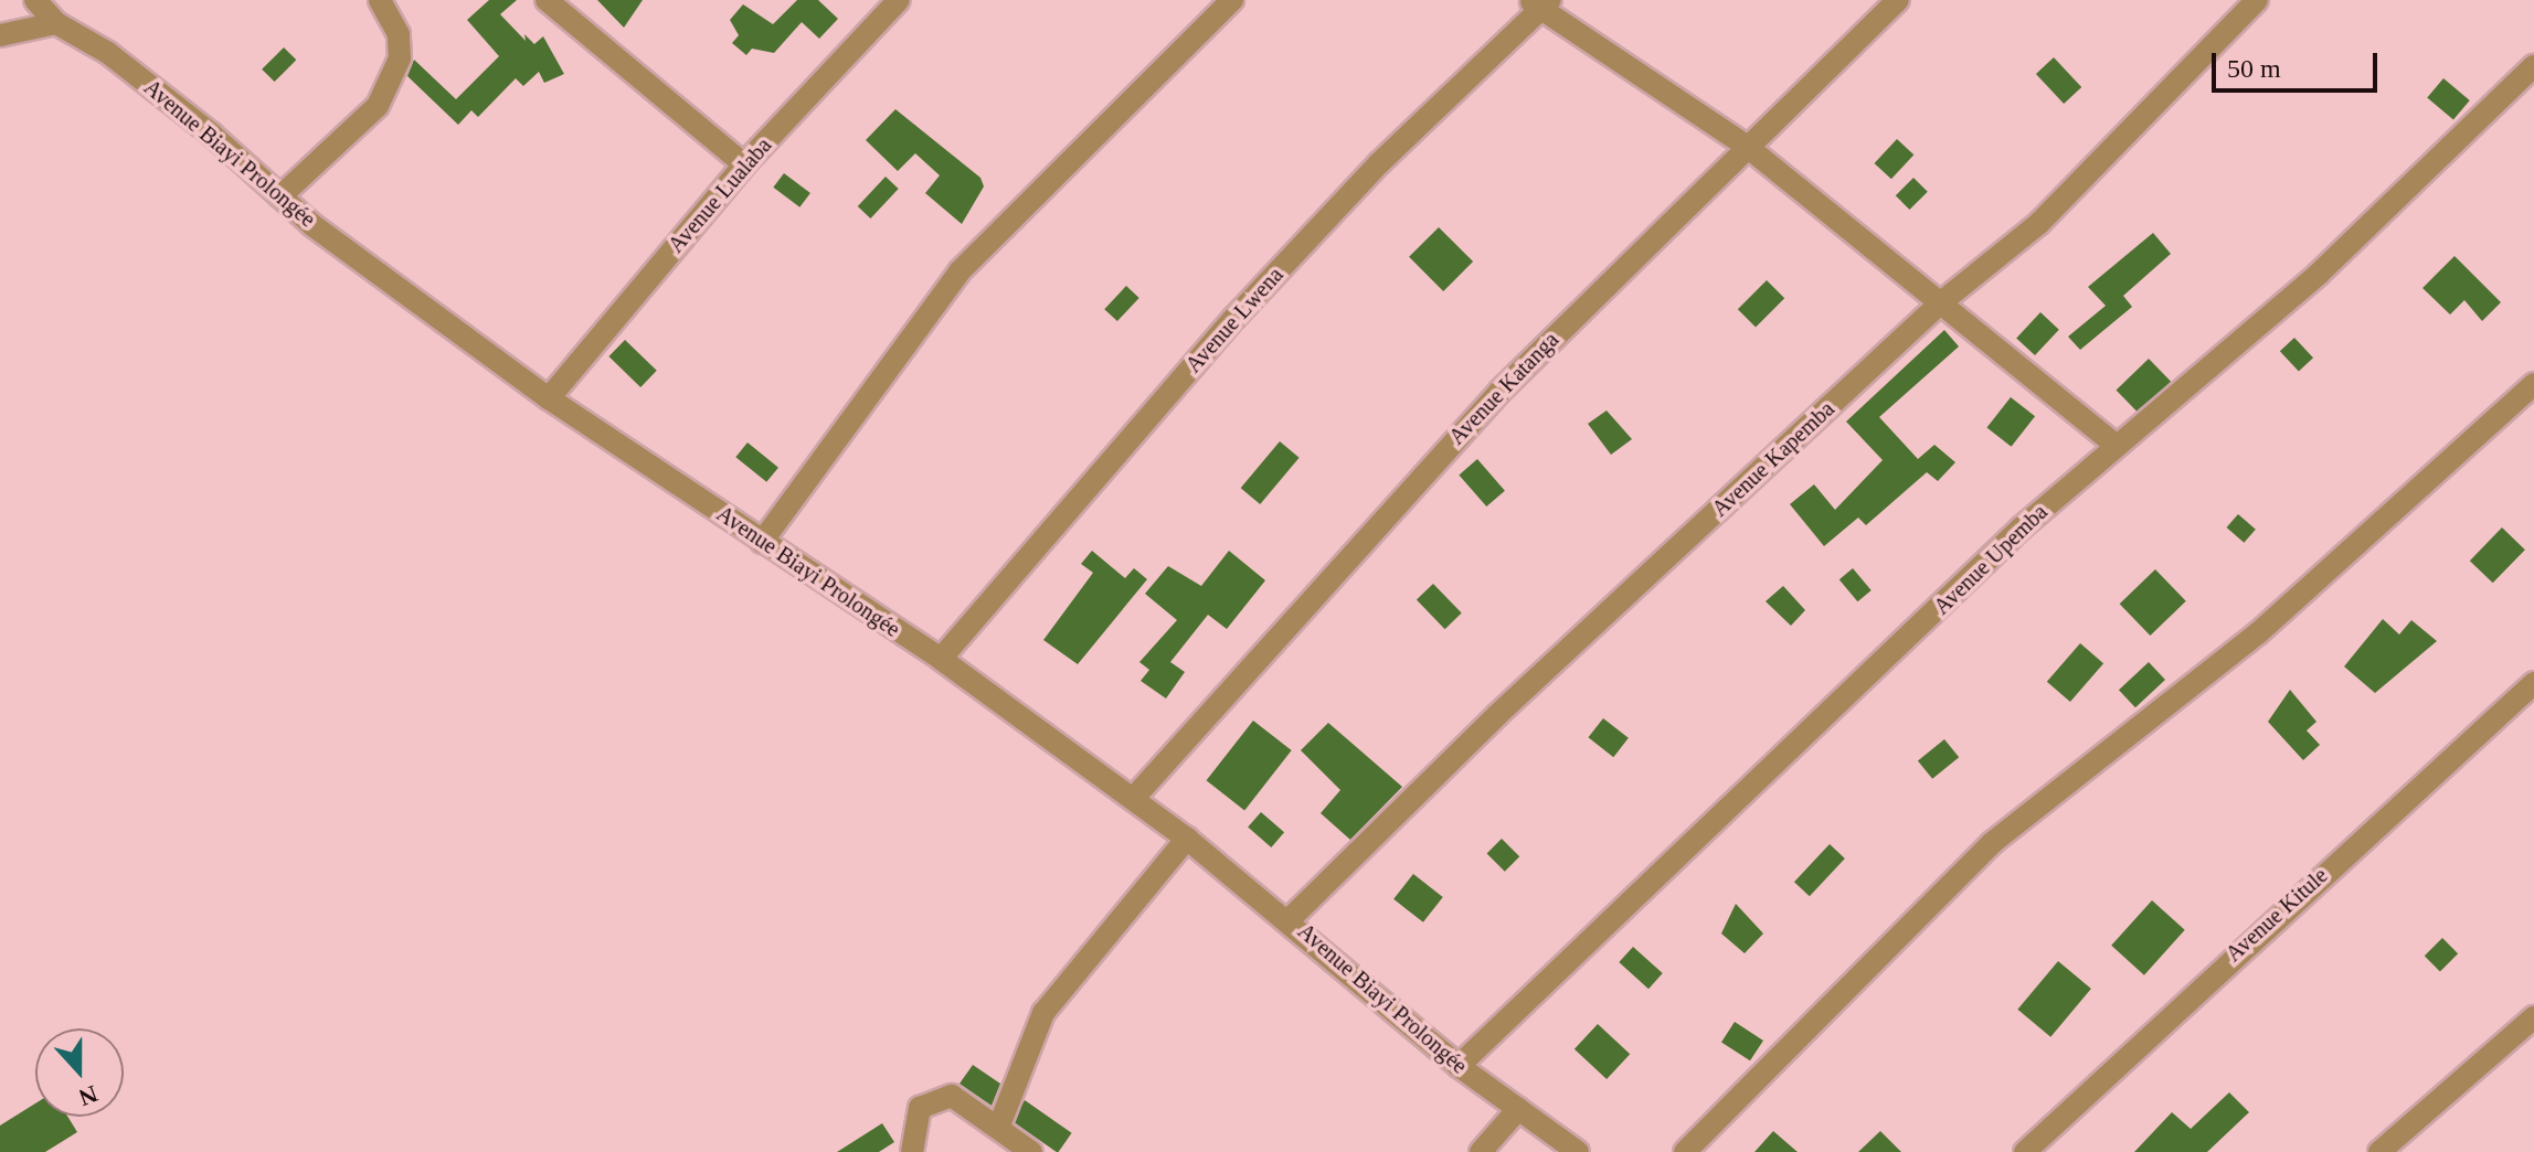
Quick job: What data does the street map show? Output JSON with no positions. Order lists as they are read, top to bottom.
{
  "streets": {
    "street": [
      "Avenue Biayi Prolongée",
      "Avenue Lualaba",
      "Avenue Lwena",
      "Avenue Katanga",
      "Avenue Kapemba",
      "Avenue Upemba",
      "Avenue Kitule"
    ]
  },
  "crossings": [
    ["Avenue Biayi Prolongée", "Avenue Lualaba"],
    ["Avenue Biayi Prolongée", "Avenue Lwena"],
    ["Avenue Biayi Prolongée", "Avenue Katanga"],
    ["Avenue Biayi Prolongée", "Avenue Kapemba"],
    ["Avenue Biayi Prolongée", "Avenue Upemba"]
  ],
  "scale_bar": "50 m",
  "north": "bottom"
}
